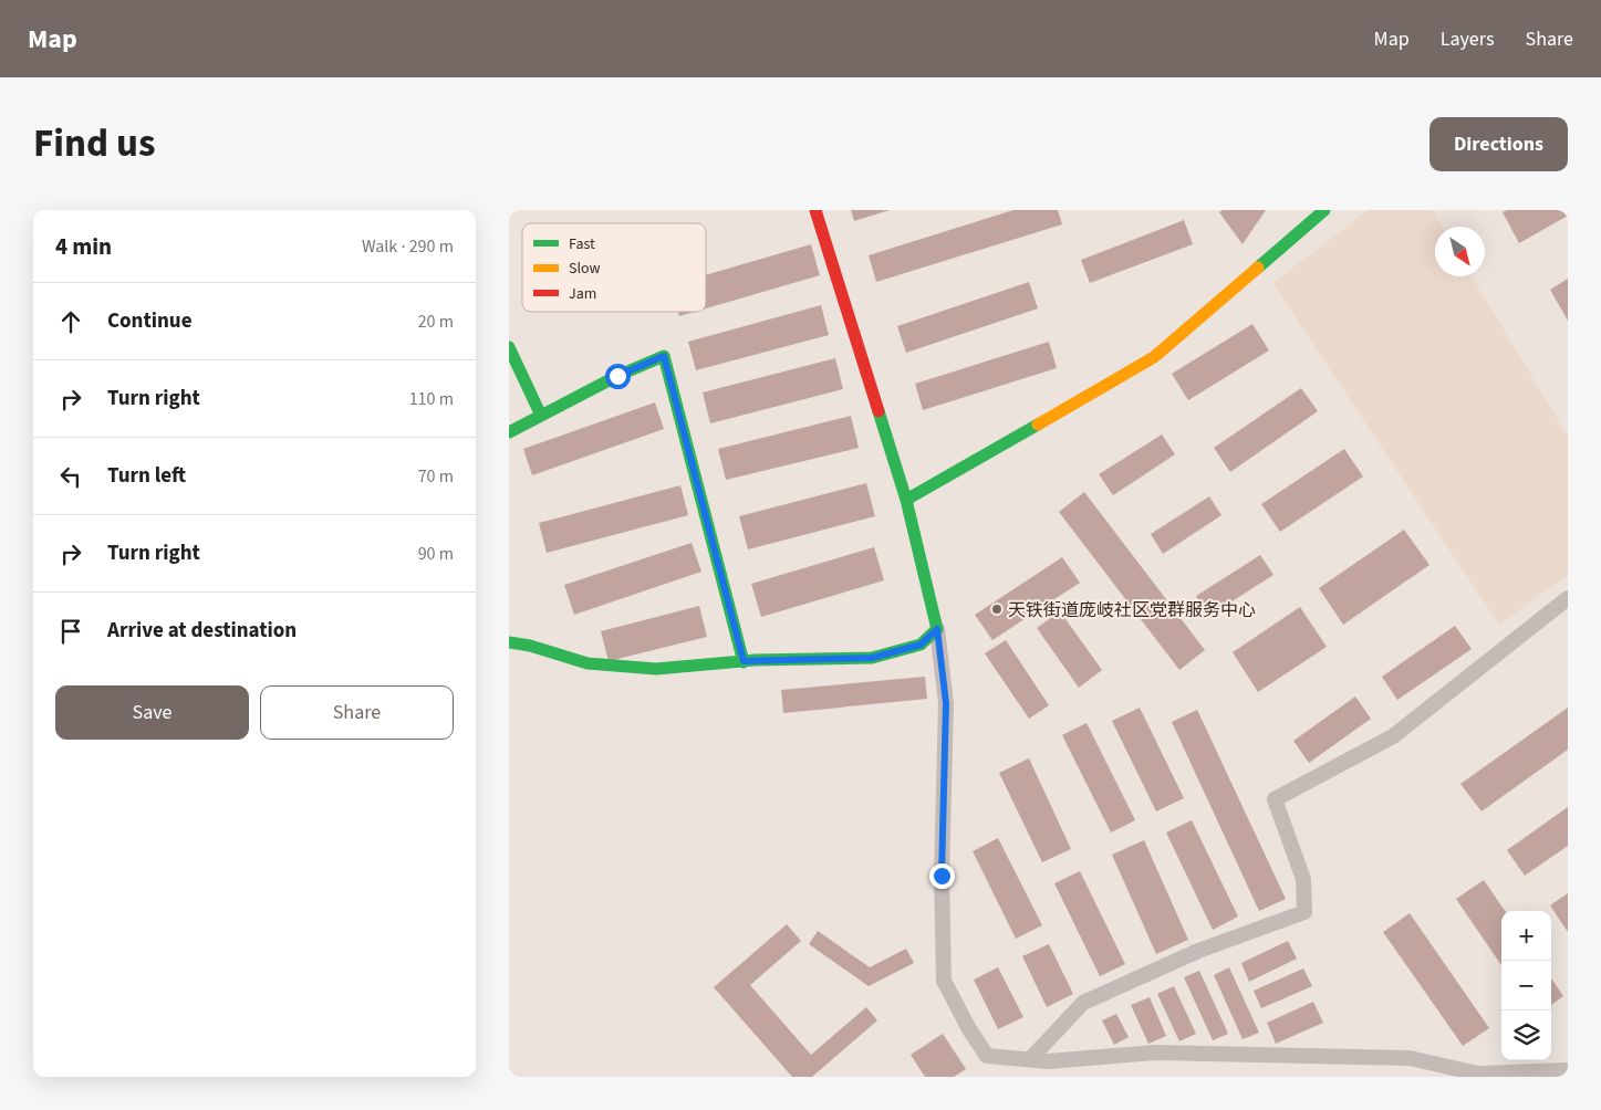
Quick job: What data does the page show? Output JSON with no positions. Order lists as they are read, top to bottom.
{
  "places": ["天铁街道庞岐社区党群服务中心"],
  "legend": ["Fast", "Slow", "Jam"],
  "north": "bottom right",
  "page": {
    "header": "Map",
    "nav": ["Map", "Layers", "Share"],
    "title": "Find us",
    "buttons": [
      "Directions",
      ["Save", "Share"]
    ],
    "heading": ["4 min", "Walk · 290 m"],
    "list": [
      ["Continue", "20 m"],
      ["Turn right", "110 m"],
      ["Turn left", "70 m"],
      ["Turn right", "90 m"],
      "Arrive at destination"
    ],
    "map_buttons": ["+", "−"]
  }
}
